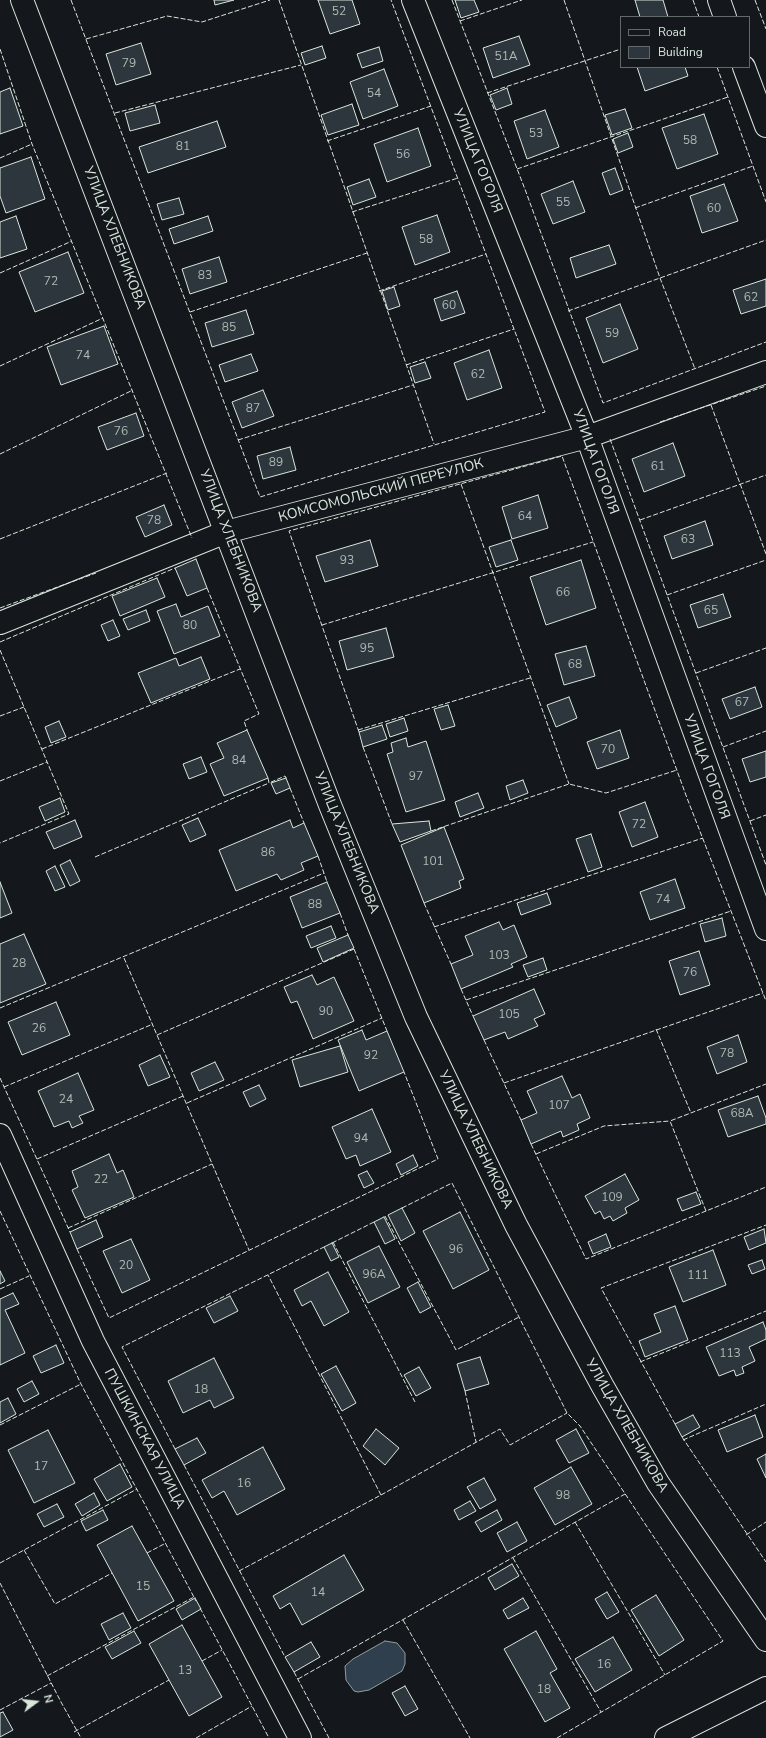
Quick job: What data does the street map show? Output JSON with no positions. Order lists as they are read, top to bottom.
{
  "streets": {
    "street": [
      "УЛИЦА ГОГОЛЯ",
      "УЛИЦА ХЛЕБНИКОВА",
      "КОМСОМОЛЬСКИЙ ПЕРЕУЛОК",
      "ПУШКИНСКАЯ УЛИЦА"
    ]
  },
  "crossings": [
    ["УЛИЦА ГОГОЛЯ", "КОМСОМОЛЬСКИЙ ПЕРЕУЛОК"],
    ["УЛИЦА ХЛЕБНИКОВА", "КОМСОМОЛЬСКИЙ ПЕРЕУЛОК"]
  ],
  "house_numbers": [
    "52",
    "51А",
    "79",
    "54",
    "53",
    "58",
    "81",
    "56",
    "55",
    "60",
    "58",
    "83",
    "72",
    "62",
    "60",
    "85",
    "59",
    "74",
    "62",
    "87",
    "76",
    "89",
    "61",
    "64",
    "78",
    "63",
    "93",
    "66",
    "65",
    "80",
    "95",
    "68",
    "67",
    "70",
    "84",
    "97",
    "72",
    "86",
    "101",
    "74",
    "88",
    "103",
    "28",
    "76",
    "90",
    "105",
    "26",
    "78",
    "92",
    "24",
    "107",
    "68А",
    "94",
    "22",
    "109",
    "96",
    "20",
    "96А",
    "111",
    "113",
    "18",
    "17",
    "16",
    "98",
    "15",
    "14",
    "16",
    "13",
    "18"
  ],
  "legend": ["Road", "Building"],
  "north": "right"
}
